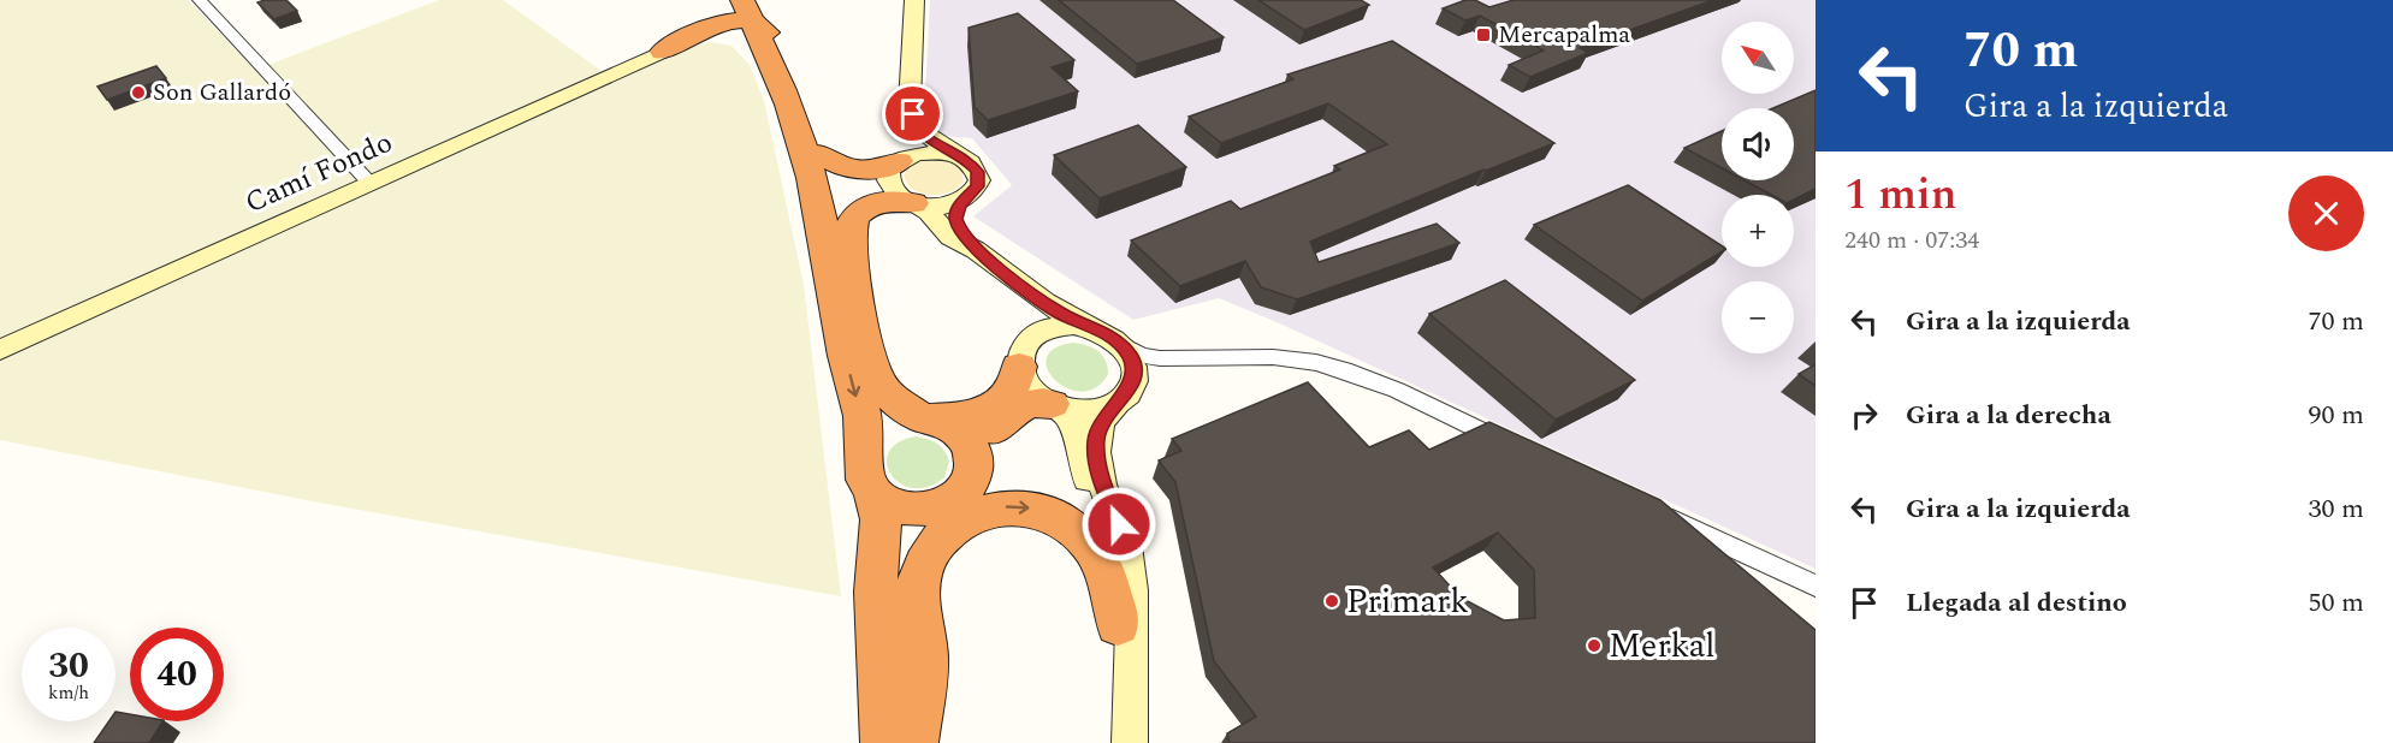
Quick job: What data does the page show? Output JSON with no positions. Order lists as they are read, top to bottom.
{
  "streets": {
    "street": ["Camí Fondo"]
  },
  "places": {
    "transit": ["Mercapalma"],
    "other": ["Son Gallardó", "Primark", "Merkal"]
  },
  "north": "top left",
  "page": {
    "turn": ["70 m", "Gira a la izquierda"],
    "map_buttons": ["+", "−"],
    "heading": ["1 min", "240 m · 07:34"],
    "list": [
      {
        "name": "Gira a la izquierda",
        "value": "70 m"
      },
      {
        "name": "Gira a la derecha",
        "value": "90 m"
      },
      {
        "name": "Gira a la izquierda",
        "value": "30 m"
      },
      {
        "name": "Llegada al destino",
        "value": "50 m"
      }
    ],
    "speed": "30 km/h",
    "limit": "40"
  }
}
